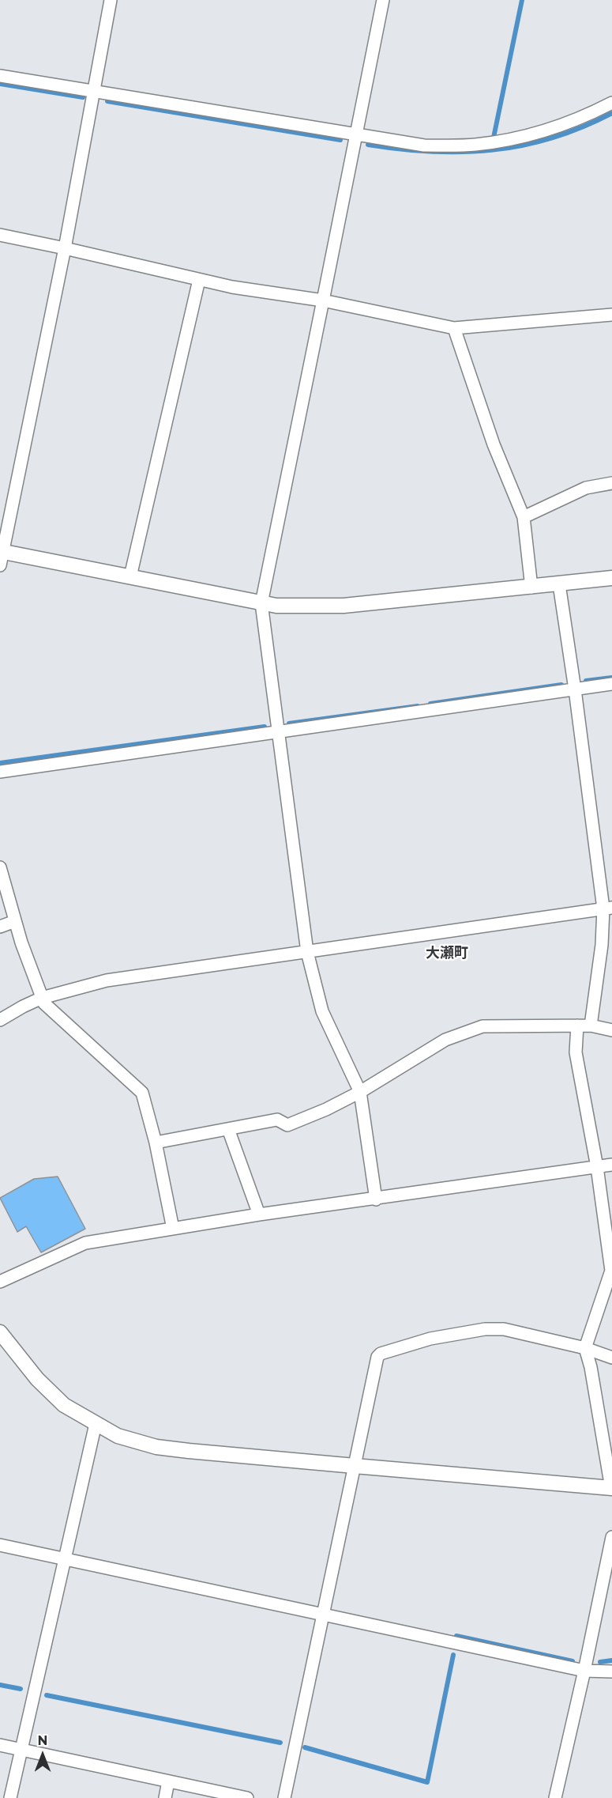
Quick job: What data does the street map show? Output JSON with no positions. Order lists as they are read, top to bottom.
{
  "districts": ["大瀬町"],
  "north": "top"
}
